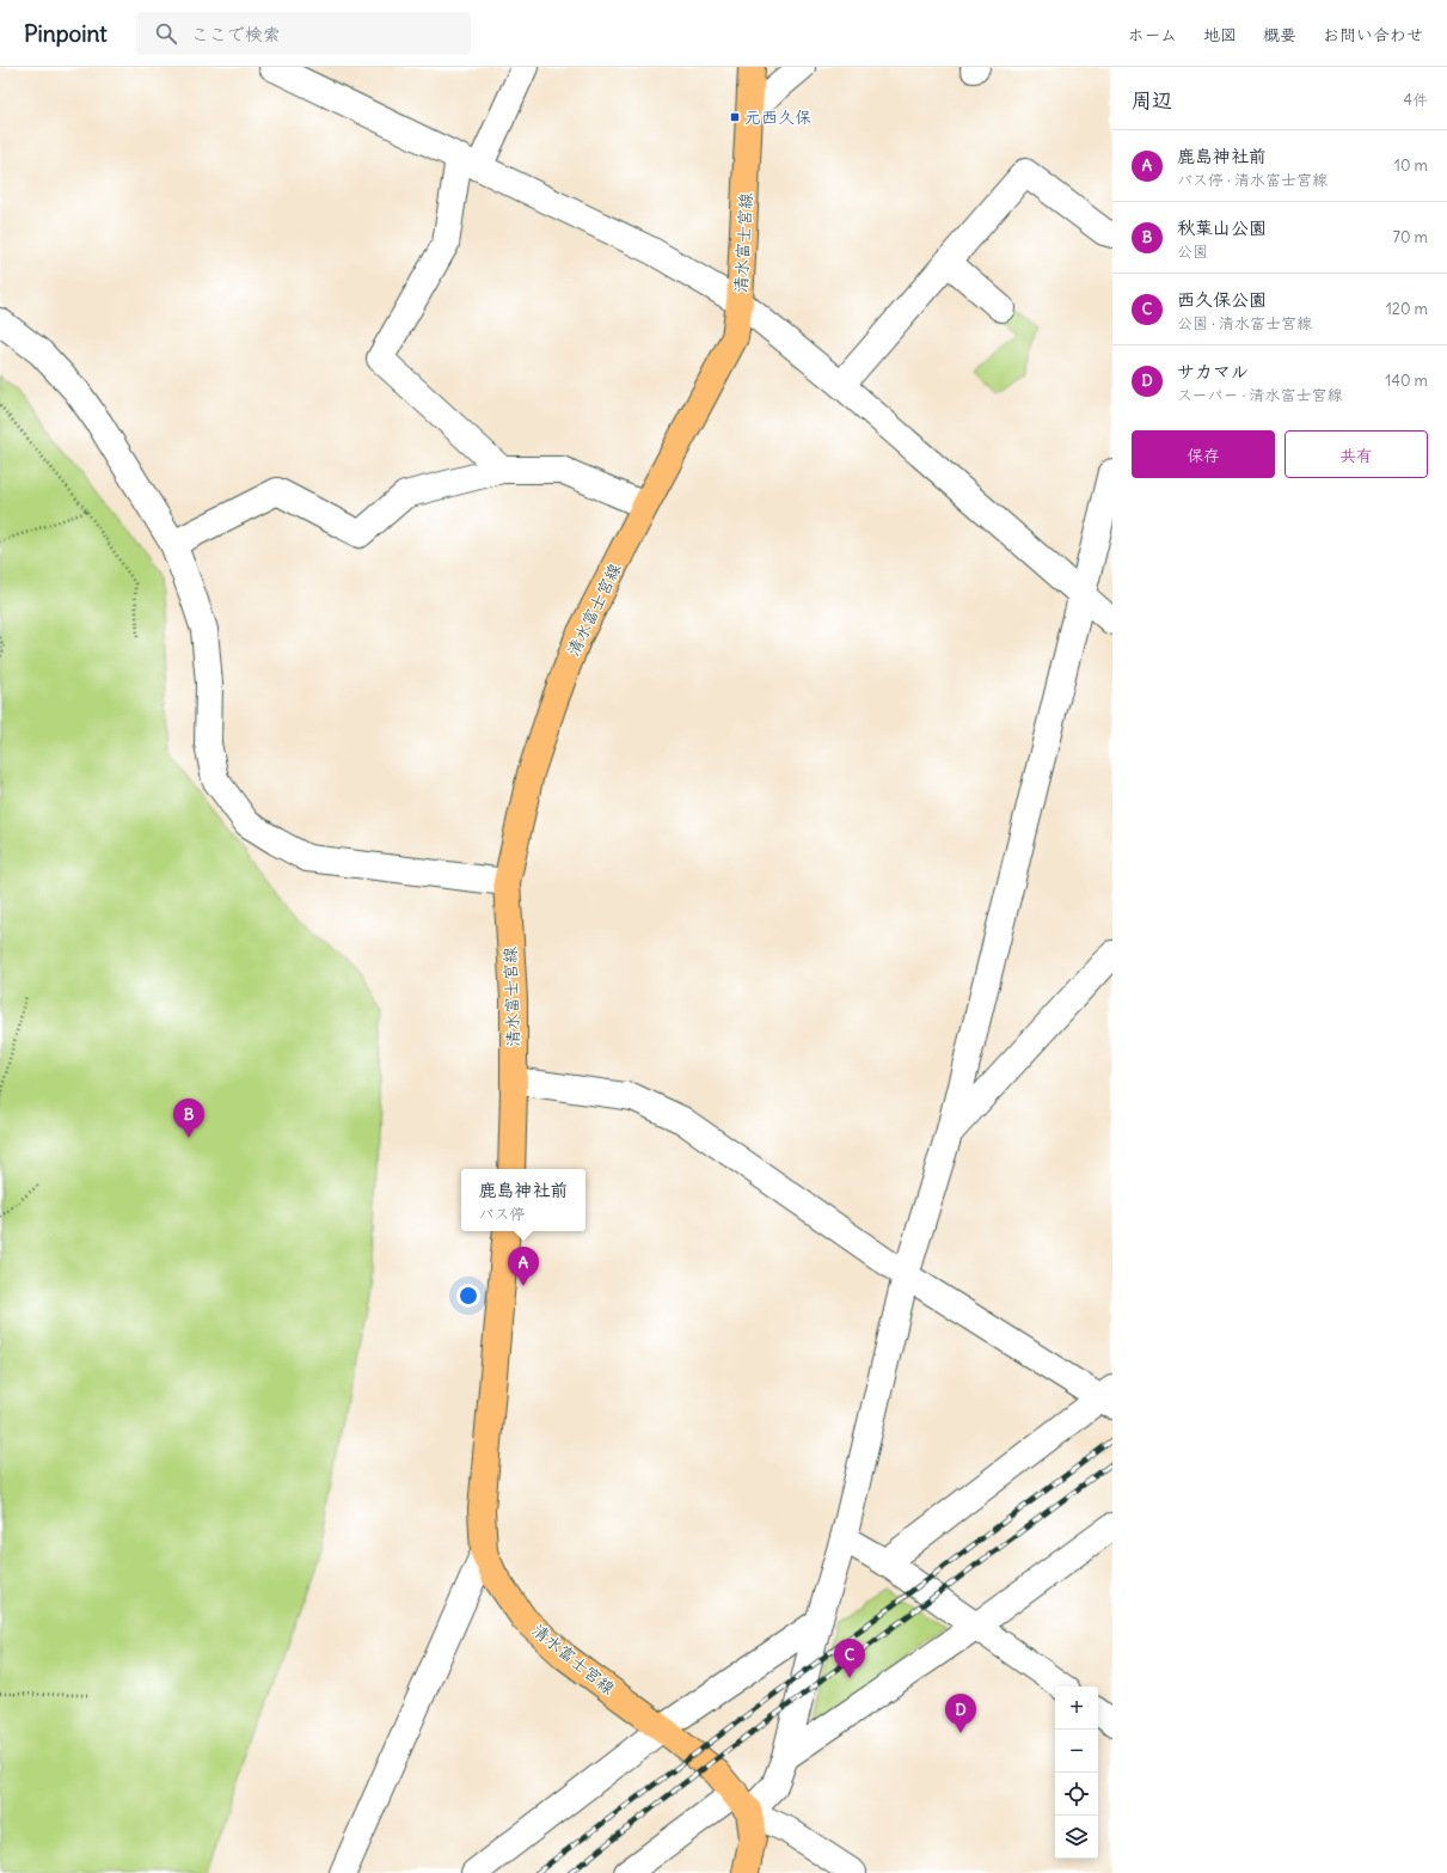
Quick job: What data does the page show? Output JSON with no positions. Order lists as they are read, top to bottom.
{
  "streets": {
    "main road": ["清水富士宮線"]
  },
  "places": {
    "transit": ["元西久保"]
  },
  "page": {
    "header": "Pinpoint",
    "search": "ここで検索",
    "nav": [
      "ホーム",
      "地図",
      "概要",
      "お問い合わせ"
    ],
    "heading": ["周辺", "4件"],
    "list": [
      {
        "mark": "A",
        "name": "鹿島神社前",
        "note": "バス停 · 清水富士宮線",
        "value": "10 m"
      },
      {
        "mark": "B",
        "name": "秋葉山公園",
        "note": "公園",
        "value": "70 m"
      },
      {
        "mark": "C",
        "name": "西久保公園",
        "note": "公園 · 清水富士宮線",
        "value": "120 m"
      },
      {
        "mark": "D",
        "name": "サカマル",
        "note": "スーパー · 清水富士宮線",
        "value": "140 m"
      }
    ],
    "buttons": ["保存", "共有"],
    "pins": [
      "B",
      "A",
      "C",
      "D"
    ],
    "popup": ["鹿島神社前", "バス停"],
    "map_buttons": ["+", "−"]
  }
}
